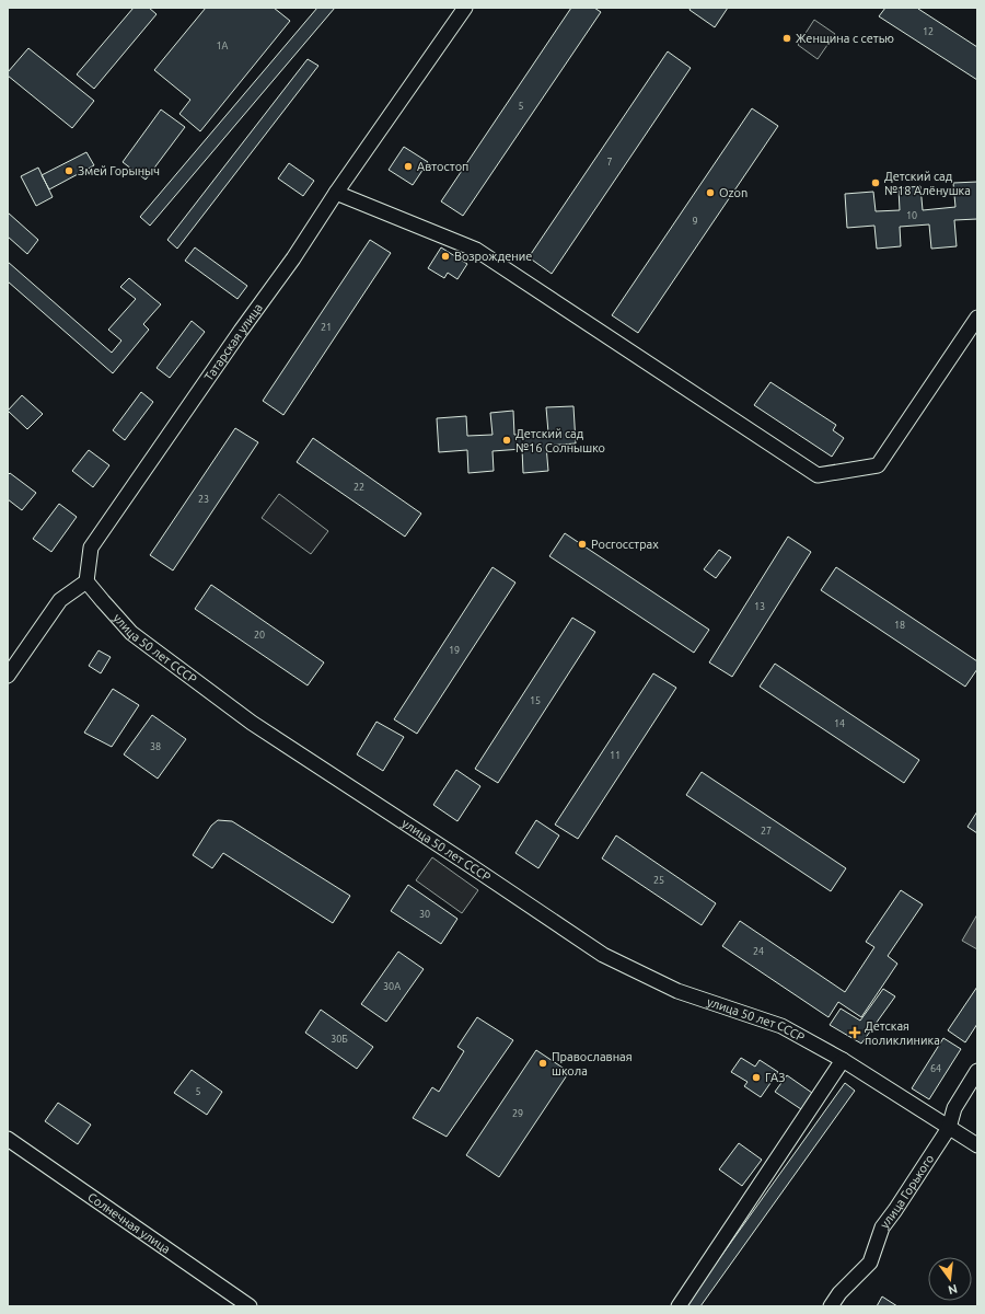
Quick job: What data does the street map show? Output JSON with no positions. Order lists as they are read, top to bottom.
{
  "streets": {
    "street": [
      "Татарская улица",
      "улица 50 лет СССР",
      "улица Горького",
      "Солнечная улица"
    ]
  },
  "crossings": [
    ["Татарская улица", "улица 50 лет СССР"],
    ["улица 50 лет СССР", "улица Горького"]
  ],
  "places": {
    "other": [
      "Женщина с сетью",
      "Автостоп",
      "Змей Горыныч",
      "Детский сад №18 Алёнушка",
      "Ozon",
      "Возрождение",
      "Детский сад №16 Солнышко",
      "Росгосстрах",
      "Православная школа",
      "ГАЗ"
    ],
    "health": ["Детская поликлиника"]
  },
  "house_numbers": [
    "12",
    "1А",
    "5",
    "7",
    "10",
    "9",
    "21",
    "22",
    "23",
    "13",
    "18",
    "20",
    "19",
    "15",
    "14",
    "38",
    "11",
    "27",
    "25",
    "30",
    "24",
    "30А",
    "30Б",
    "64",
    "5",
    "29"
  ],
  "north": "bottom"
}
